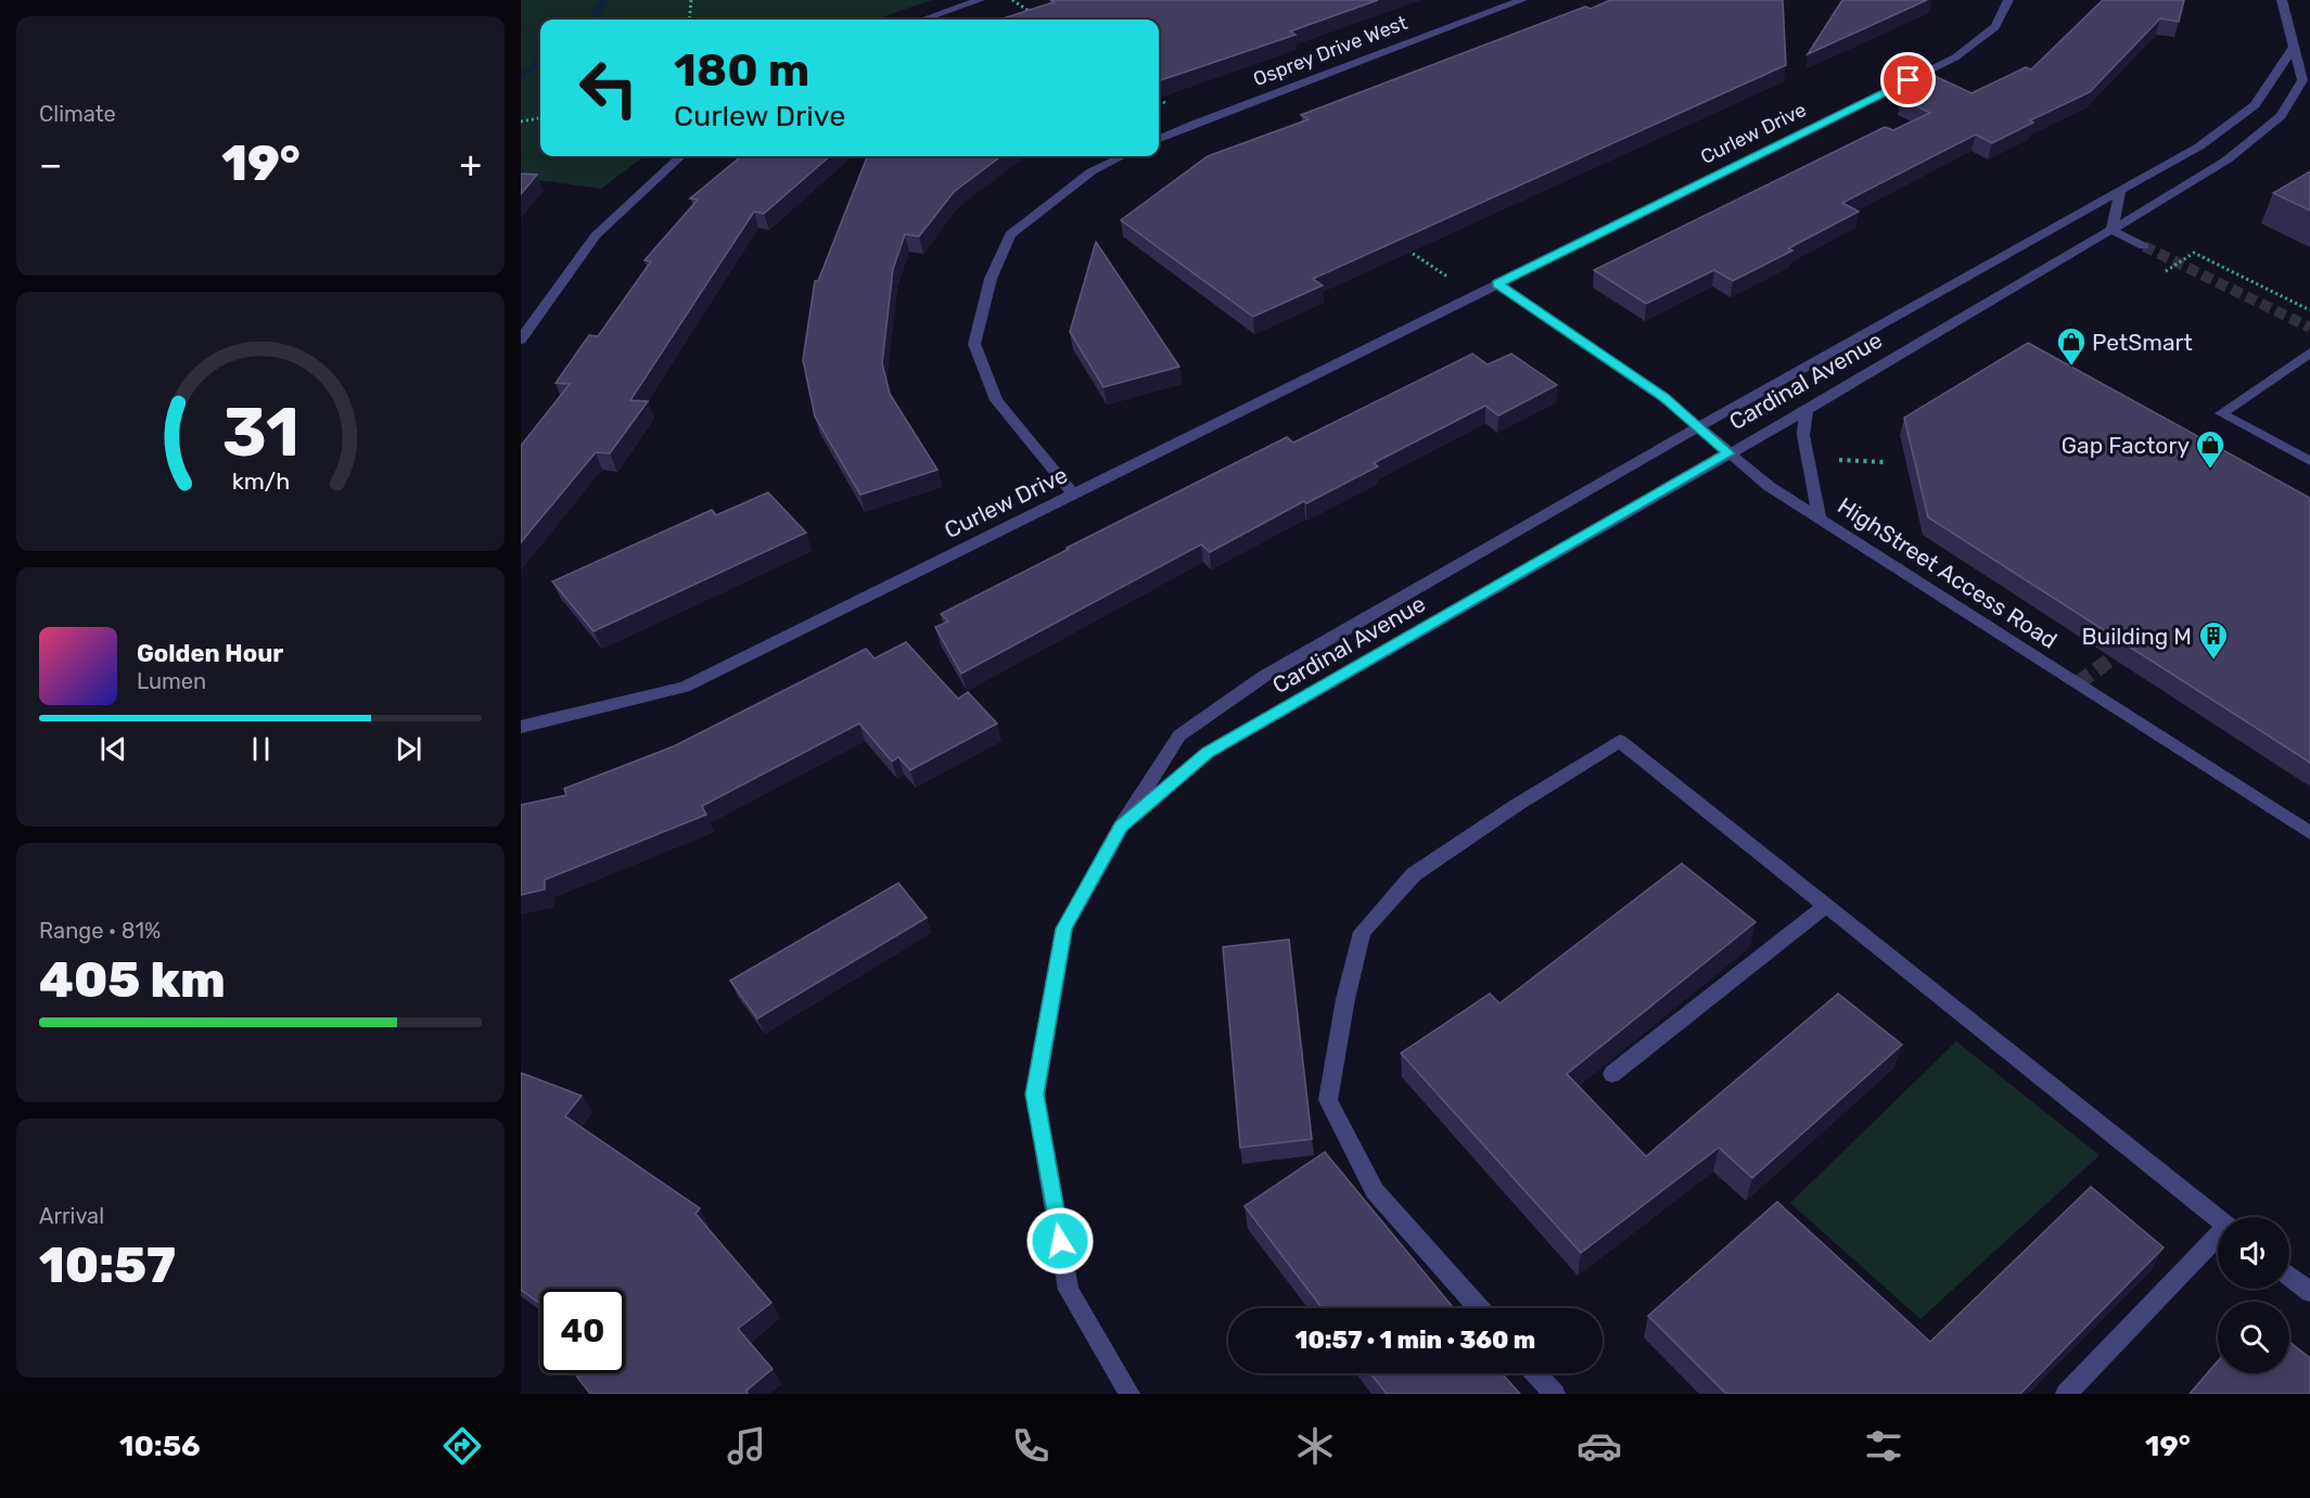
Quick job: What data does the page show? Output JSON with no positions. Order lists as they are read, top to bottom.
{
  "streets": {
    "street": [
      "Osprey Drive West",
      "Curlew Drive",
      "Cardinal Avenue",
      "HighStreet Access Road"
    ]
  },
  "crossings": [
    ["Cardinal Avenue", "HighStreet Access Road"]
  ],
  "places": {
    "shop": ["PetSmart", "Gap Factory"],
    "building": ["Building M"]
  },
  "page": {
    "tile": [
      "Climate",
      ["Range · 81%", "405 km"],
      ["Arrival", "10:57"]
    ],
    "turn": ["180 m", "Curlew Drive"],
    "heat": ["−", "19°", "+"],
    "song": ["Golden Hour", "Lumen"],
    "limit": "40",
    "trip": "10:57 · 1 min · 360 m",
    "tabs": ["10:56", "19°"],
    "gauge": ["31", "km/h"]
  }
}
